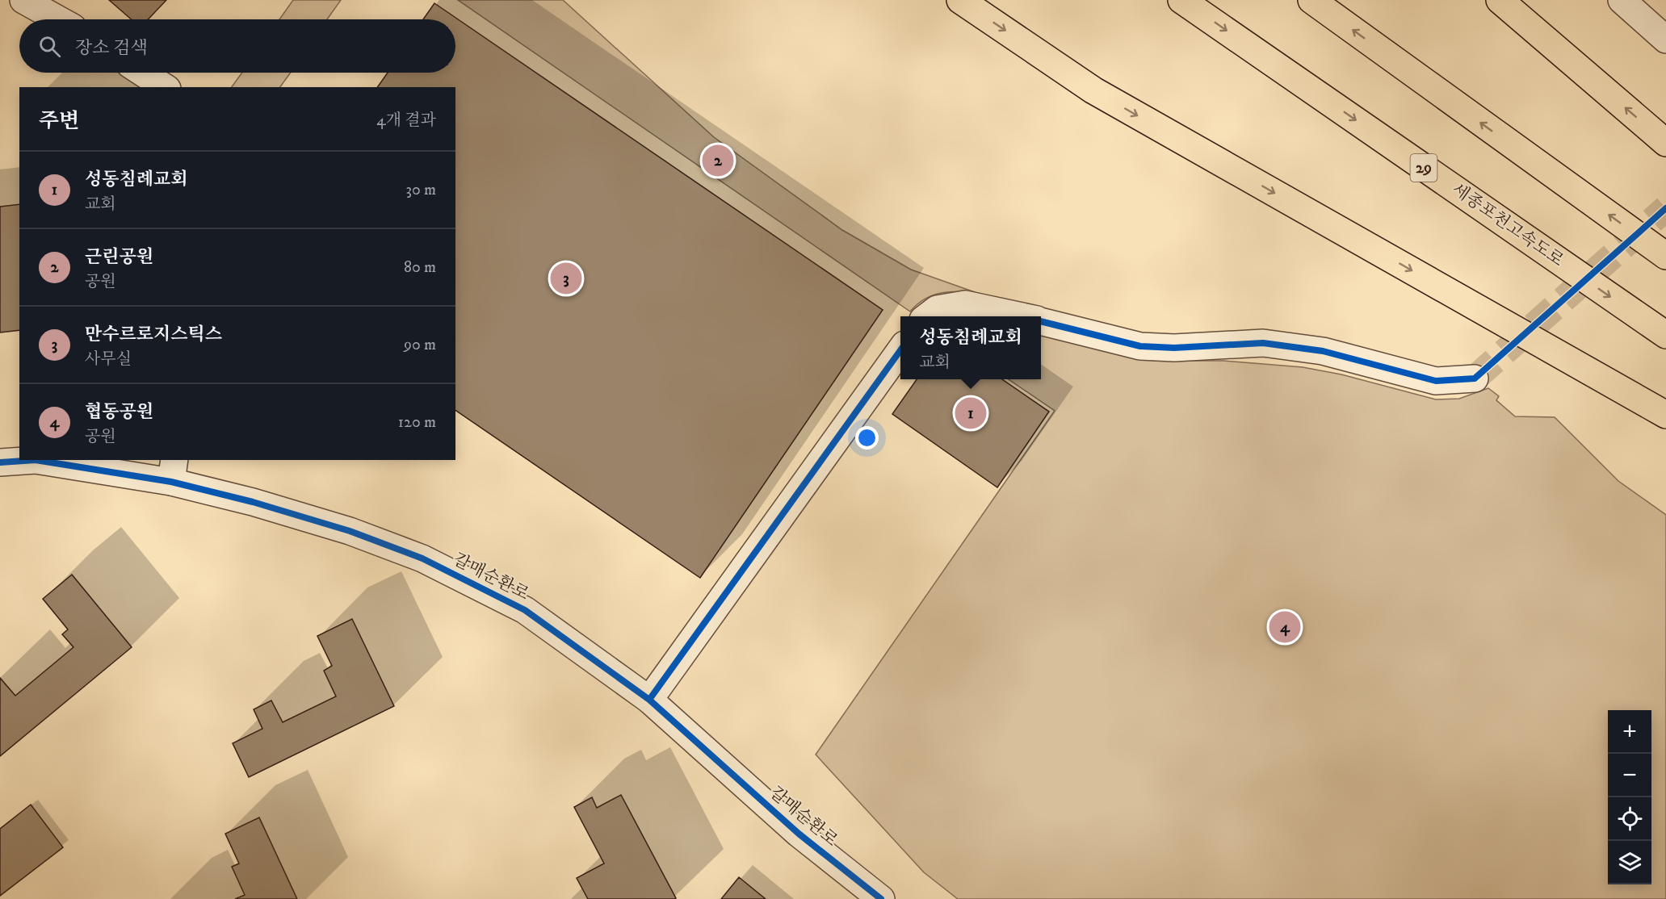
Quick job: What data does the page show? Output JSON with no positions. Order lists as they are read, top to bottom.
{
  "streets": {
    "highway": ["29", "세종포천고속도로"],
    "street": ["갈매순환로"]
  },
  "page": {
    "search": "장소 검색",
    "heading": ["주변", "4개 결과"],
    "pins": [
      "2",
      "3",
      "1",
      "4"
    ],
    "list": [
      {
        "mark": "1",
        "name": "성동침례교회",
        "note": "교회",
        "value": "30 m"
      },
      {
        "mark": "2",
        "name": "근린공원",
        "note": "공원",
        "value": "80 m"
      },
      {
        "mark": "3",
        "name": "만수르로지스틱스",
        "note": "사무실",
        "value": "90 m"
      },
      {
        "mark": "4",
        "name": "협동공원",
        "note": "공원",
        "value": "120 m"
      }
    ],
    "popup": ["성동침례교회", "교회"],
    "map_buttons": ["+", "−"]
  }
}
